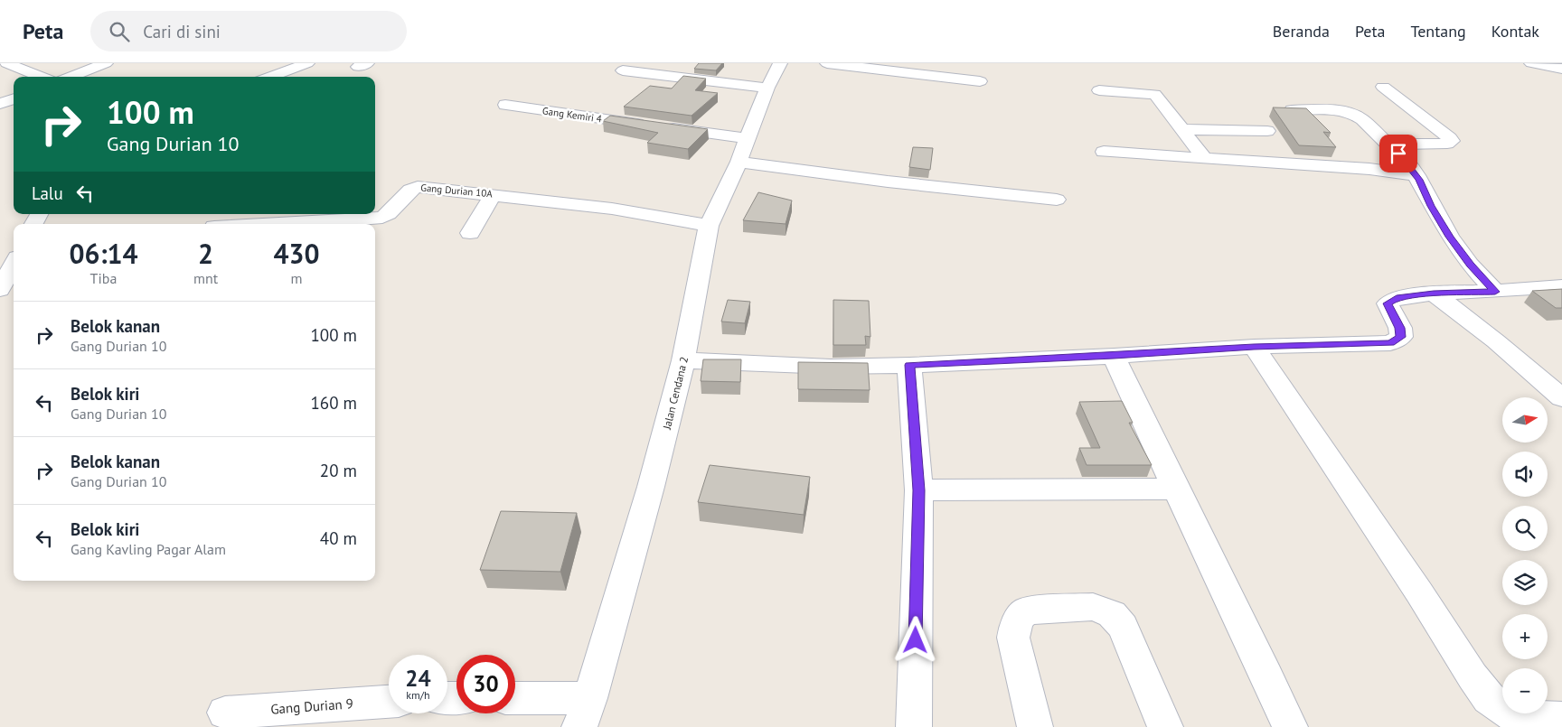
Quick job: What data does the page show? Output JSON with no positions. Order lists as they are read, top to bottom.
{
  "streets": {
    "street": [
      "Gang Kemiri 4",
      "Gang Durian 10A",
      "Jalan Cendana 2",
      "Gang Durian 9"
    ]
  },
  "crossings": [
    ["Gang Kemiri 4", "Jalan Cendana 2"],
    ["Gang Durian 10A", "Jalan Cendana 2"]
  ],
  "north": "right",
  "page": {
    "header": "Peta",
    "search": "Cari di sini",
    "nav": [
      "Beranda",
      "Peta",
      "Tentang",
      "Kontak"
    ],
    "turn": ["100 m", "Gang Durian 10"],
    "then": "Lalu",
    "eta": [
      "06:14",
      "Tiba",
      "2",
      "mnt",
      "430",
      "m"
    ],
    "list": [
      {
        "name": "Belok kanan",
        "note": "Gang Durian 10",
        "value": "100 m"
      },
      {
        "name": "Belok kiri",
        "note": "Gang Durian 10",
        "value": "160 m"
      },
      {
        "name": "Belok kanan",
        "note": "Gang Durian 10",
        "value": "20 m"
      },
      {
        "name": "Belok kiri",
        "note": "Gang Kavling Pagar Alam",
        "value": "40 m"
      }
    ],
    "map_buttons": ["+", "−"],
    "speed": "24 km/h",
    "limit": "30"
  }
}
